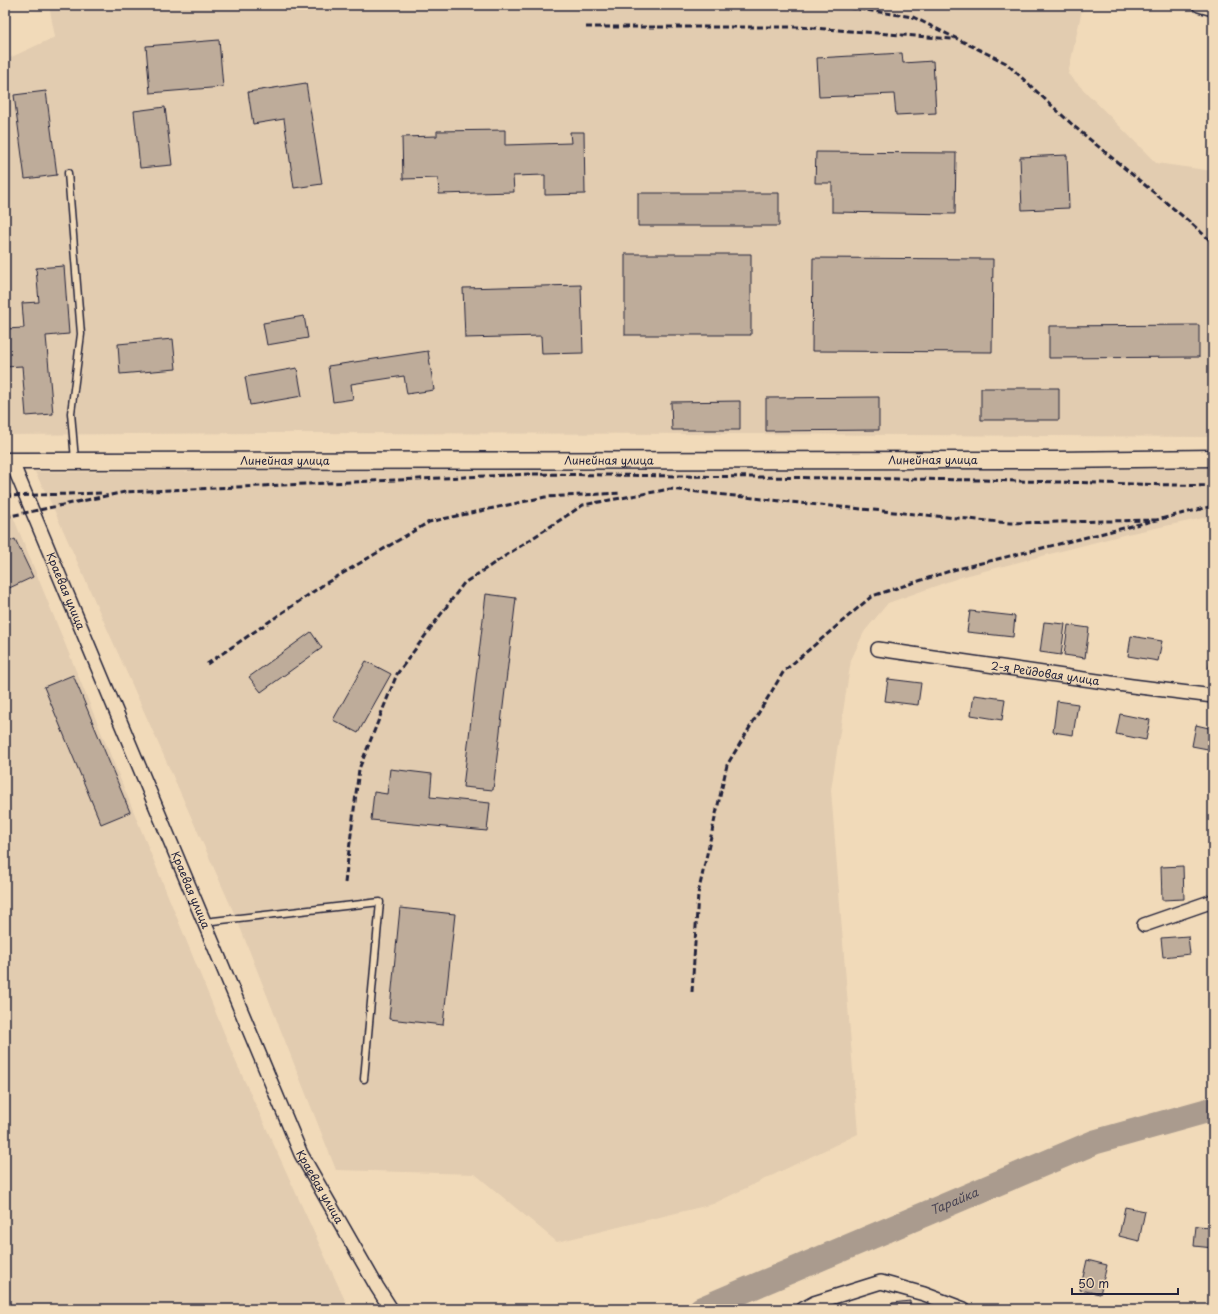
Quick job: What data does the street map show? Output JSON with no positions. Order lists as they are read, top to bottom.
{
  "streets": {
    "street": ["Линейная улица", "Краевая улица", "2-я Рейдовая улица"]
  },
  "crossings": [
    ["Линейная улица", "Краевая улица"]
  ],
  "water": ["Тарайка"],
  "scale_bar": "50 m"
}
